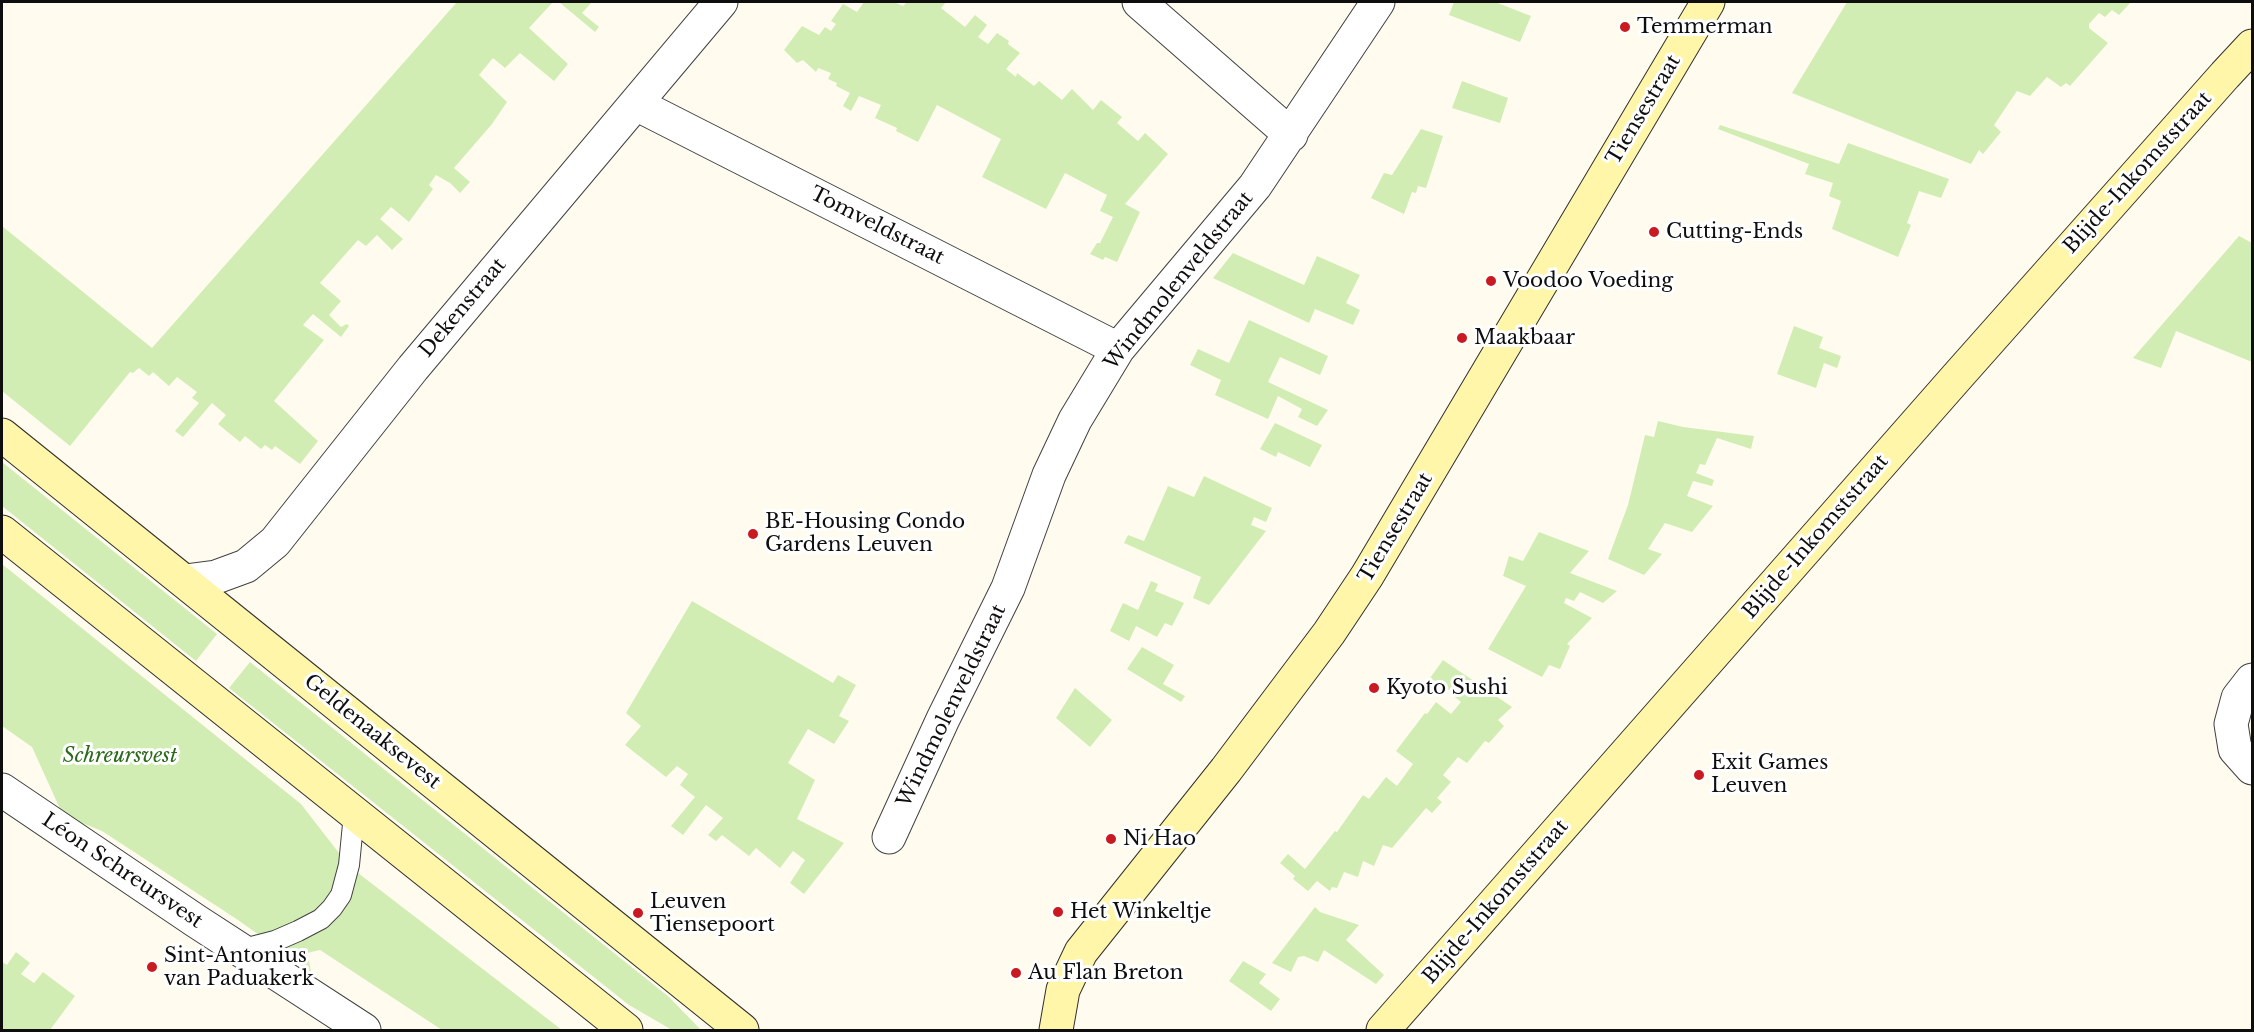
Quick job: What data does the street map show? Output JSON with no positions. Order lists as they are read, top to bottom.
{
  "streets": {
    "street": [
      "Tiensestraat",
      "Blijde-Inkomststraat",
      "Tomveldstraat",
      "Windmolenveldstraat",
      "Dekenstraat",
      "Geldenaaksevest",
      "Léon Schreursvest"
    ]
  },
  "crossings": [
    ["Tomveldstraat", "Windmolenveldstraat"],
    ["Tomveldstraat", "Dekenstraat"],
    ["Dekenstraat", "Geldenaaksevest"]
  ],
  "parks": ["Schreursvest"],
  "places": [
    "Temmerman",
    "Cutting-Ends",
    "Voodoo Voeding",
    "Maakbaar",
    "BE-Housing Condo Gardens Leuven",
    "Kyoto Sushi",
    "Exit Games Leuven",
    "Ni Hao",
    "Het Winkeltje",
    "Leuven Tiensepoort",
    "Sint-Antonius van Paduakerk",
    "Au Flan Breton"
  ]
}
